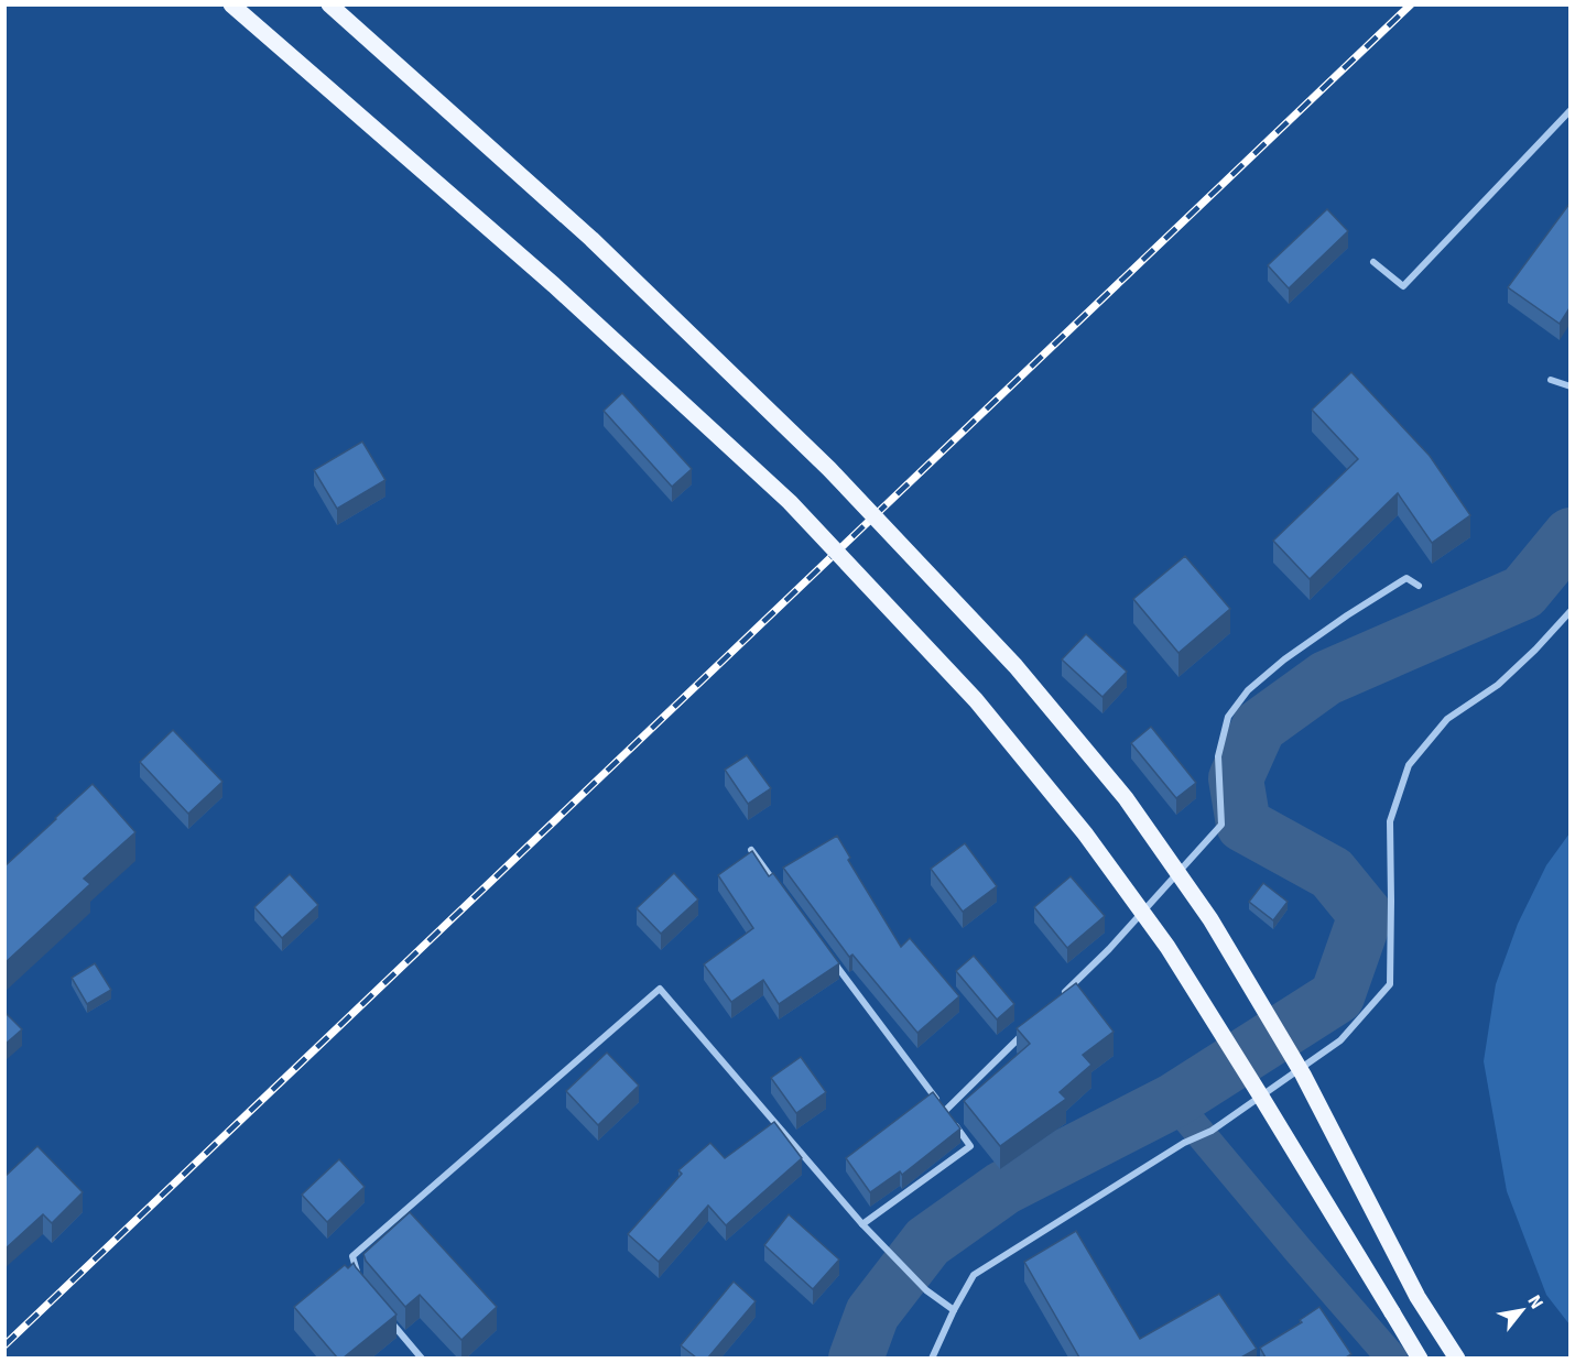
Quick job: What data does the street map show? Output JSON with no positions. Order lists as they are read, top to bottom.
{
  "north": "top right"
}
